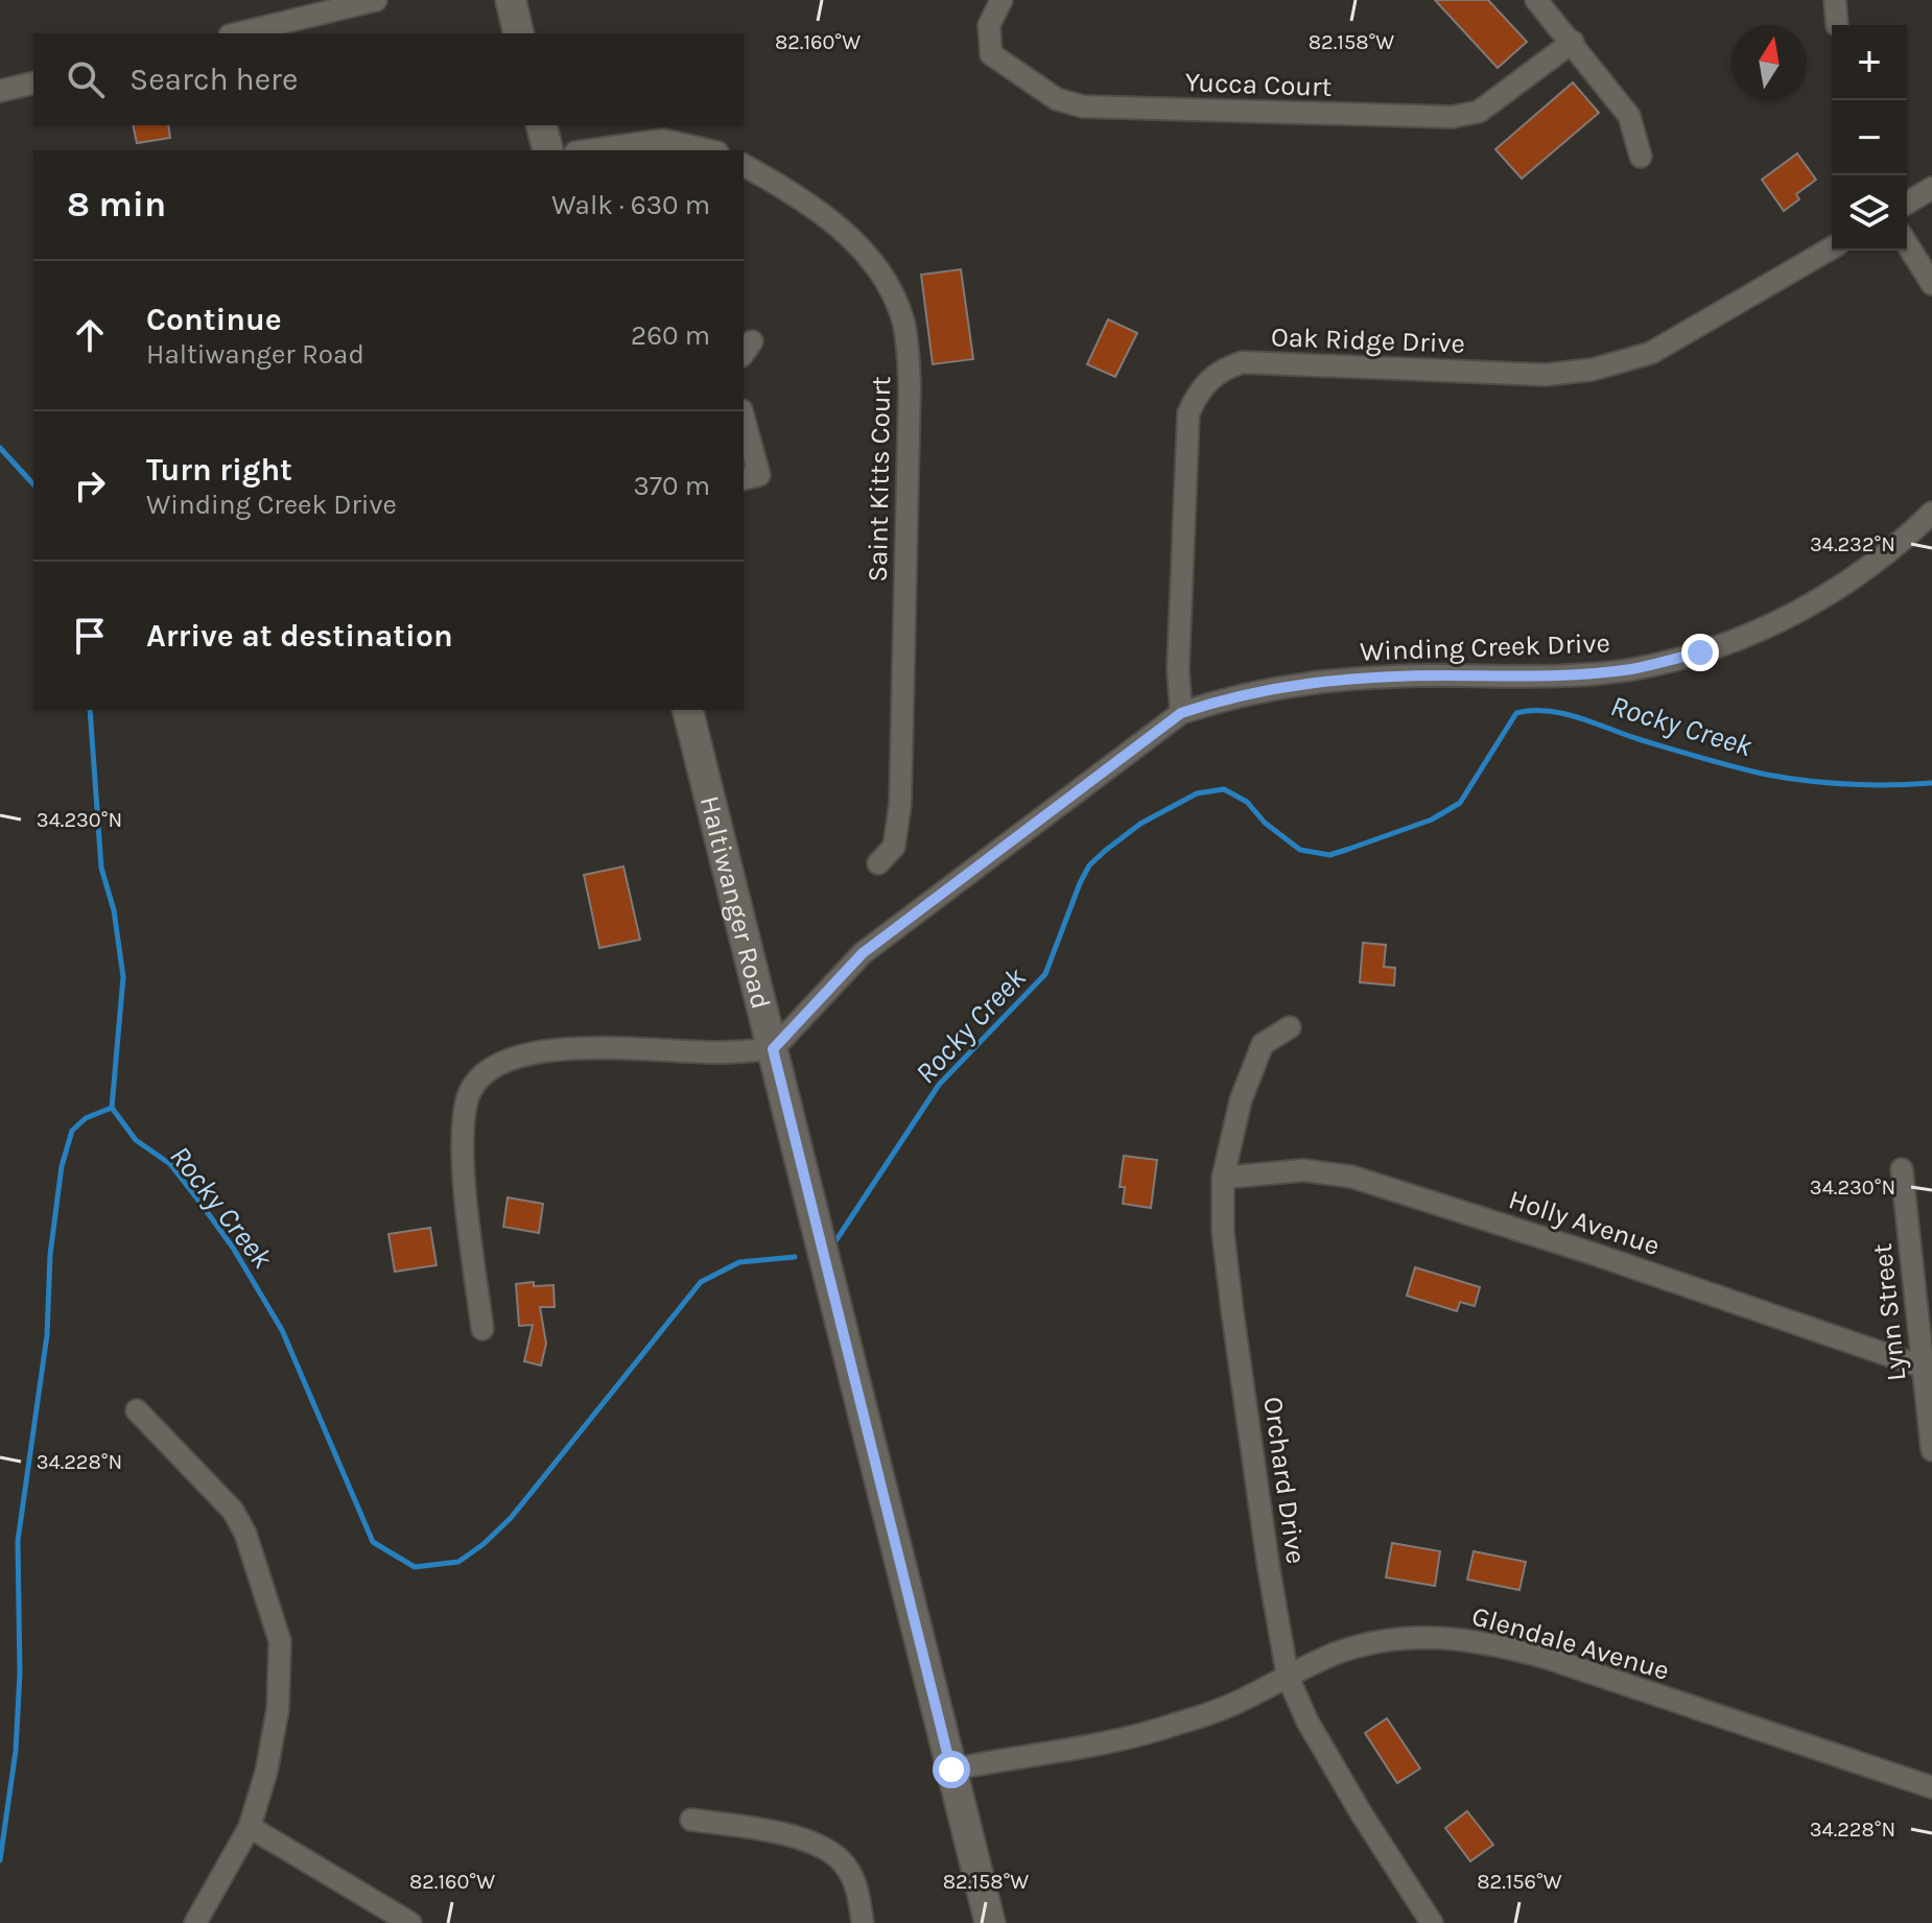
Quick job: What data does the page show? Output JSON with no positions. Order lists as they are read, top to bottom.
{
  "streets": {
    "street": [
      "Yucca Court",
      "Oak Ridge Drive",
      "Saint Kitts Court",
      "Winding Creek Drive",
      "Haltiwanger Road",
      "Holly Avenue",
      "Lynn Street",
      "Orchard Drive",
      "Glendale Avenue"
    ]
  },
  "crossings": [
    ["Oak Ridge Drive", "Winding Creek Drive"],
    ["Winding Creek Drive", "Haltiwanger Road"],
    ["Haltiwanger Road", "Glendale Avenue"],
    ["Holly Avenue", "Lynn Street"],
    ["Holly Avenue", "Orchard Drive"],
    ["Orchard Drive", "Glendale Avenue"]
  ],
  "water": ["Rocky Creek"],
  "north": "top",
  "page": {
    "map_buttons": ["+", "−"],
    "search": "Search here",
    "heading": ["8 min", "Walk · 630 m"],
    "list": [
      ["Continue", "Haltiwanger Road", "260 m"],
      ["Turn right", "Winding Creek Drive", "370 m"],
      "Arrive at destination"
    ]
  },
  "coordinates": [
    "82.160°W",
    "82.158°W",
    "34.232°N",
    "34.230°N",
    "34.228°N",
    "82.156°W"
  ]
}
